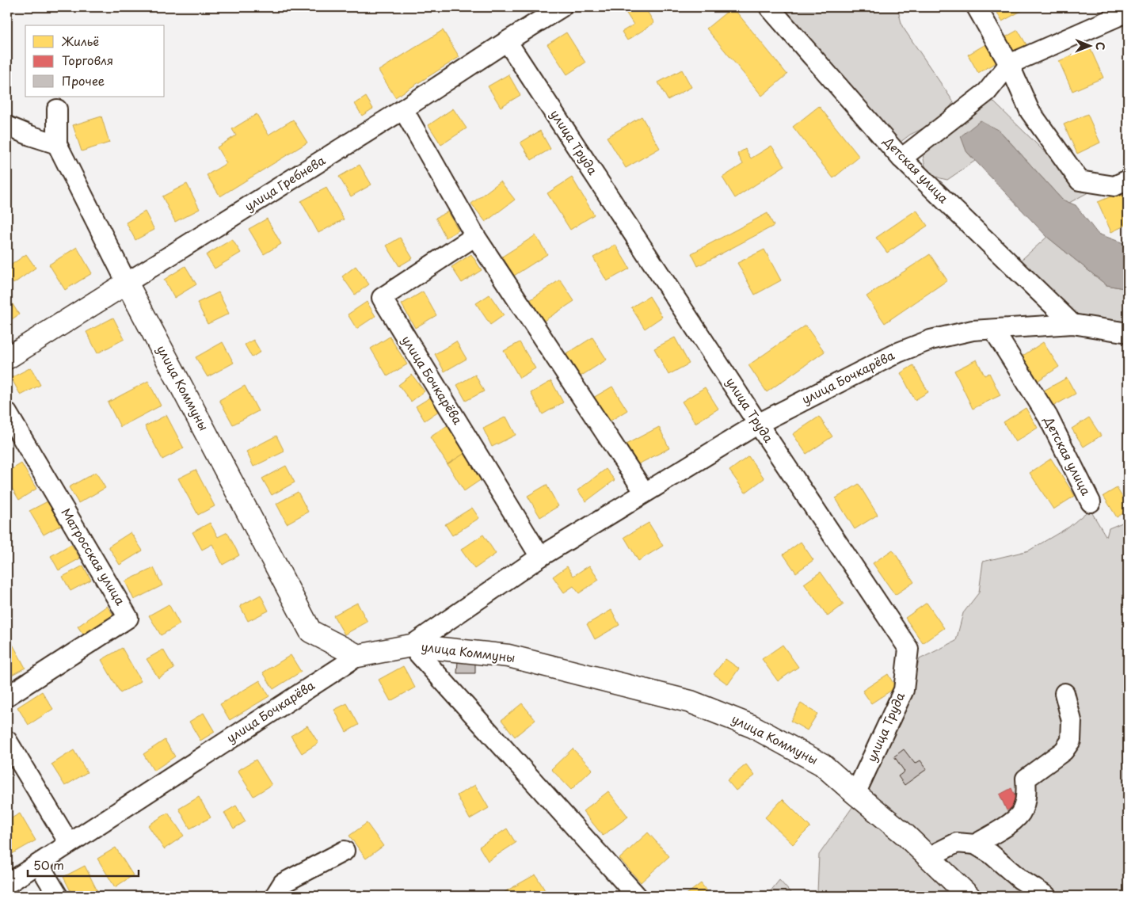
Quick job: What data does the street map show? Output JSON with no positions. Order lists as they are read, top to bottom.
{
  "streets": {
    "main road": ["улица Гребнева", "улица Бочкарёва", "улица Коммуны"],
    "street": ["улица Труда", "Детская улица", "Матросская улица"]
  },
  "crossings": [
    ["улица Труда", "улица Гребнева"],
    ["улица Труда", "улица Бочкарёва"],
    ["улица Труда", "улица Коммуны"],
    ["Детская улица", "улица Бочкарёва"],
    ["улица Гребнева", "улица Коммуны"],
    ["улица Бочкарёва", "улица Коммуны"]
  ],
  "legend": ["Жильё", "Торговля", "Прочее"],
  "scale_bar": "50 m",
  "north": "right"
}
